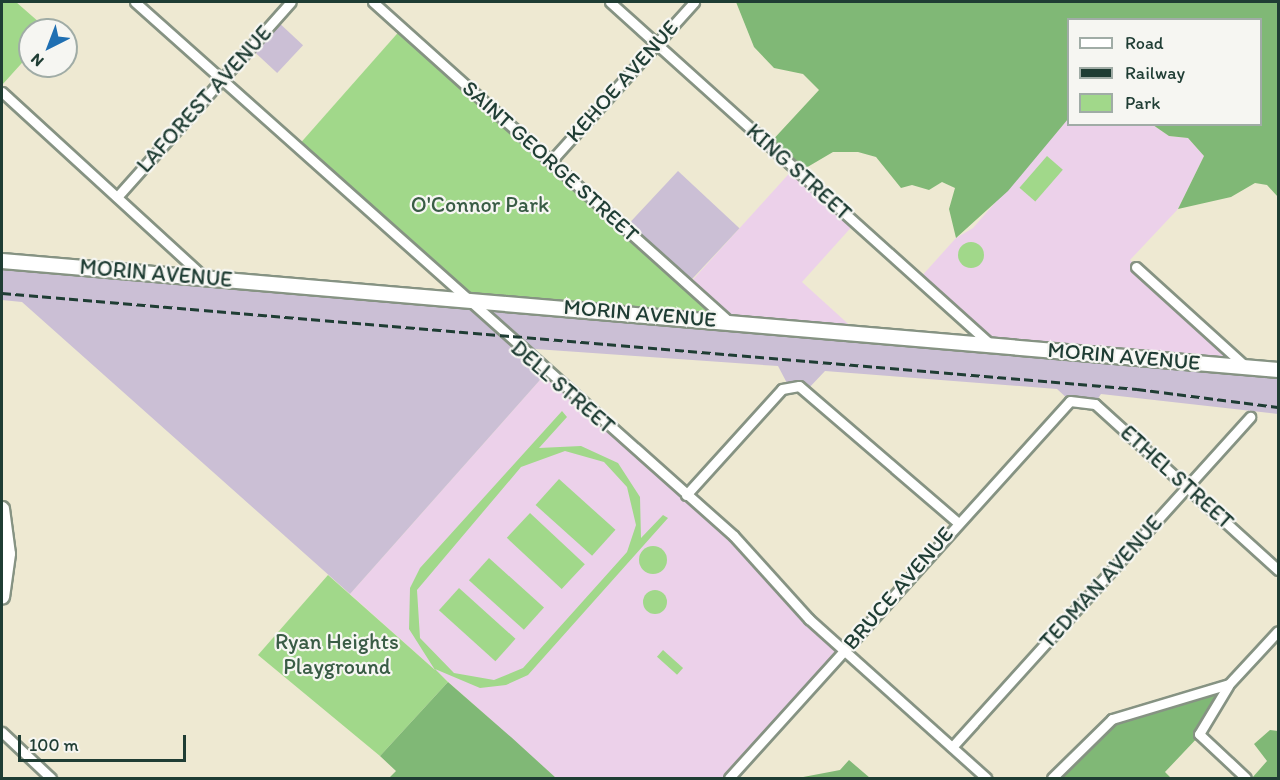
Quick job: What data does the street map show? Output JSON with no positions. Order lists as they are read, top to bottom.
{
  "streets": {
    "street": [
      "KEHOE AVENUE",
      "LAFOREST AVENUE",
      "SAINT GEORGE STREET",
      "KING STREET",
      "MORIN AVENUE",
      "DELL STREET",
      "ETHEL STREET",
      "TEDMAN AVENUE",
      "BRUCE AVENUE"
    ]
  },
  "crossings": [
    ["KEHOE AVENUE", "SAINT GEORGE STREET"],
    ["KEHOE AVENUE", "KING STREET"],
    ["LAFOREST AVENUE", "DELL STREET"],
    ["SAINT GEORGE STREET", "MORIN AVENUE"],
    ["KING STREET", "MORIN AVENUE"],
    ["MORIN AVENUE", "DELL STREET"],
    ["DELL STREET", "TEDMAN AVENUE"],
    ["DELL STREET", "BRUCE AVENUE"],
    ["ETHEL STREET", "TEDMAN AVENUE"],
    ["ETHEL STREET", "BRUCE AVENUE"]
  ],
  "parks": ["O'Connor Park", "Ryan Heights Playground"],
  "legend": ["Road", "Railway", "Park"],
  "scale_bar": "100 m",
  "north": "bottom left"
}
